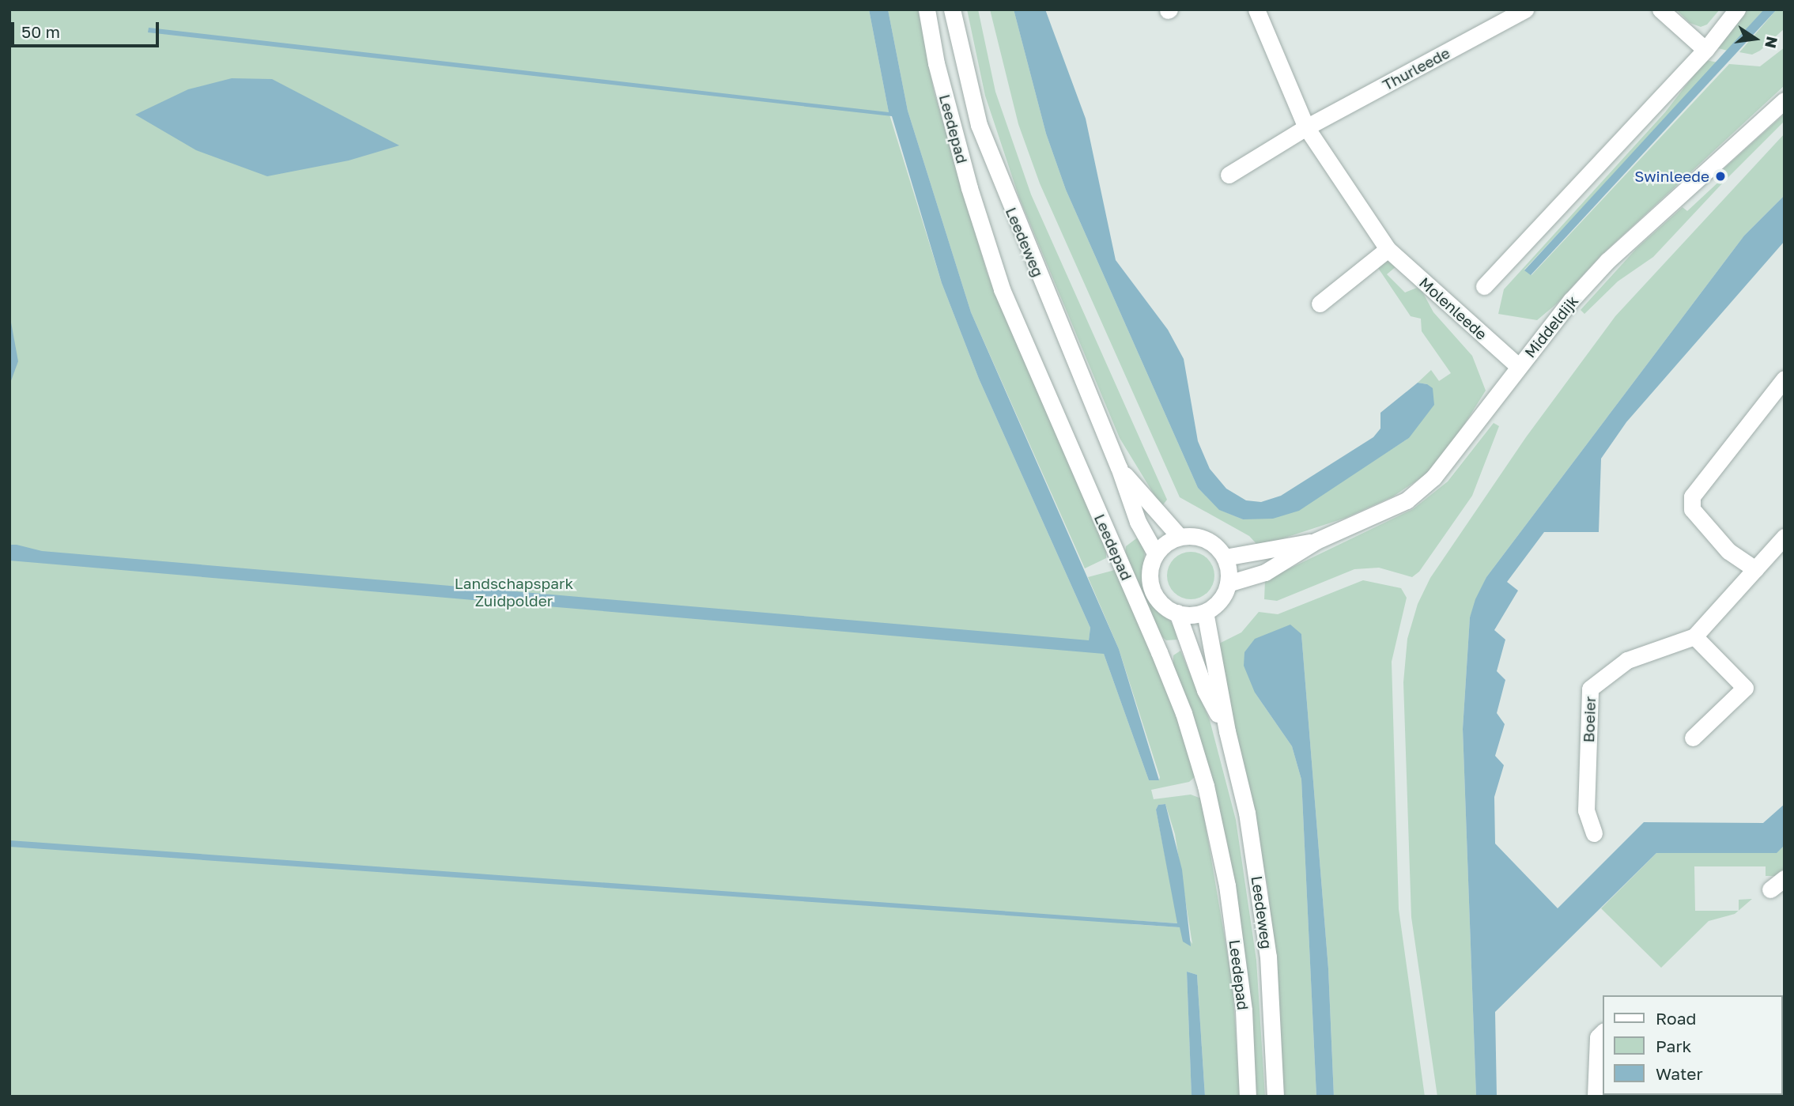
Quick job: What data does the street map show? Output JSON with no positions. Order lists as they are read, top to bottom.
{
  "streets": {
    "street": [
      "Thurleede",
      "Leedepad",
      "Leedeweg",
      "Molenleede",
      "Middeldijk",
      "Boeier"
    ]
  },
  "crossings": [
    ["Thurleede", "Molenleede"],
    ["Leedeweg", "Middeldijk"],
    ["Molenleede", "Middeldijk"]
  ],
  "parks": ["Landschapspark Zuidpolder"],
  "places": ["Swinleede"],
  "legend": ["Road", "Park", "Water"],
  "scale_bar": "50 m",
  "north": "right"
}
